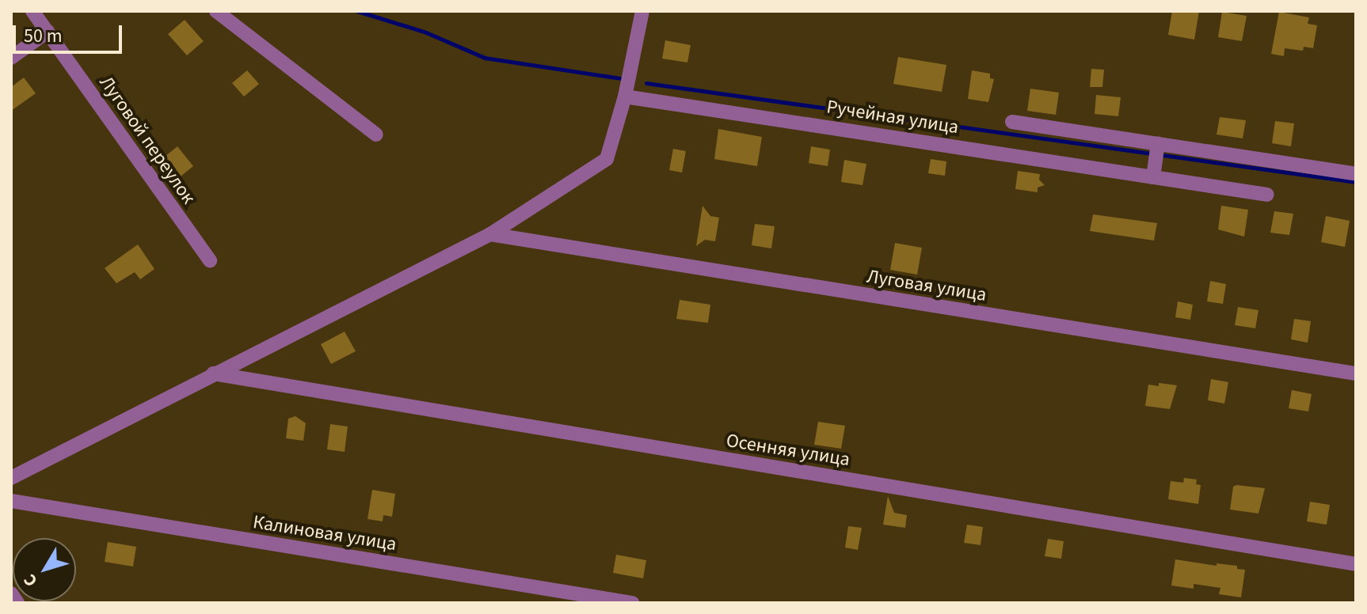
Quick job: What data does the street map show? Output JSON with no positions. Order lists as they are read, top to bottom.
{
  "streets": {
    "street": [
      "Ручейная улица",
      "Луговой переулок",
      "Луговая улица",
      "Осенняя улица",
      "Калиновая улица"
    ]
  },
  "scale_bar": "50 m",
  "north": "bottom left"
}
